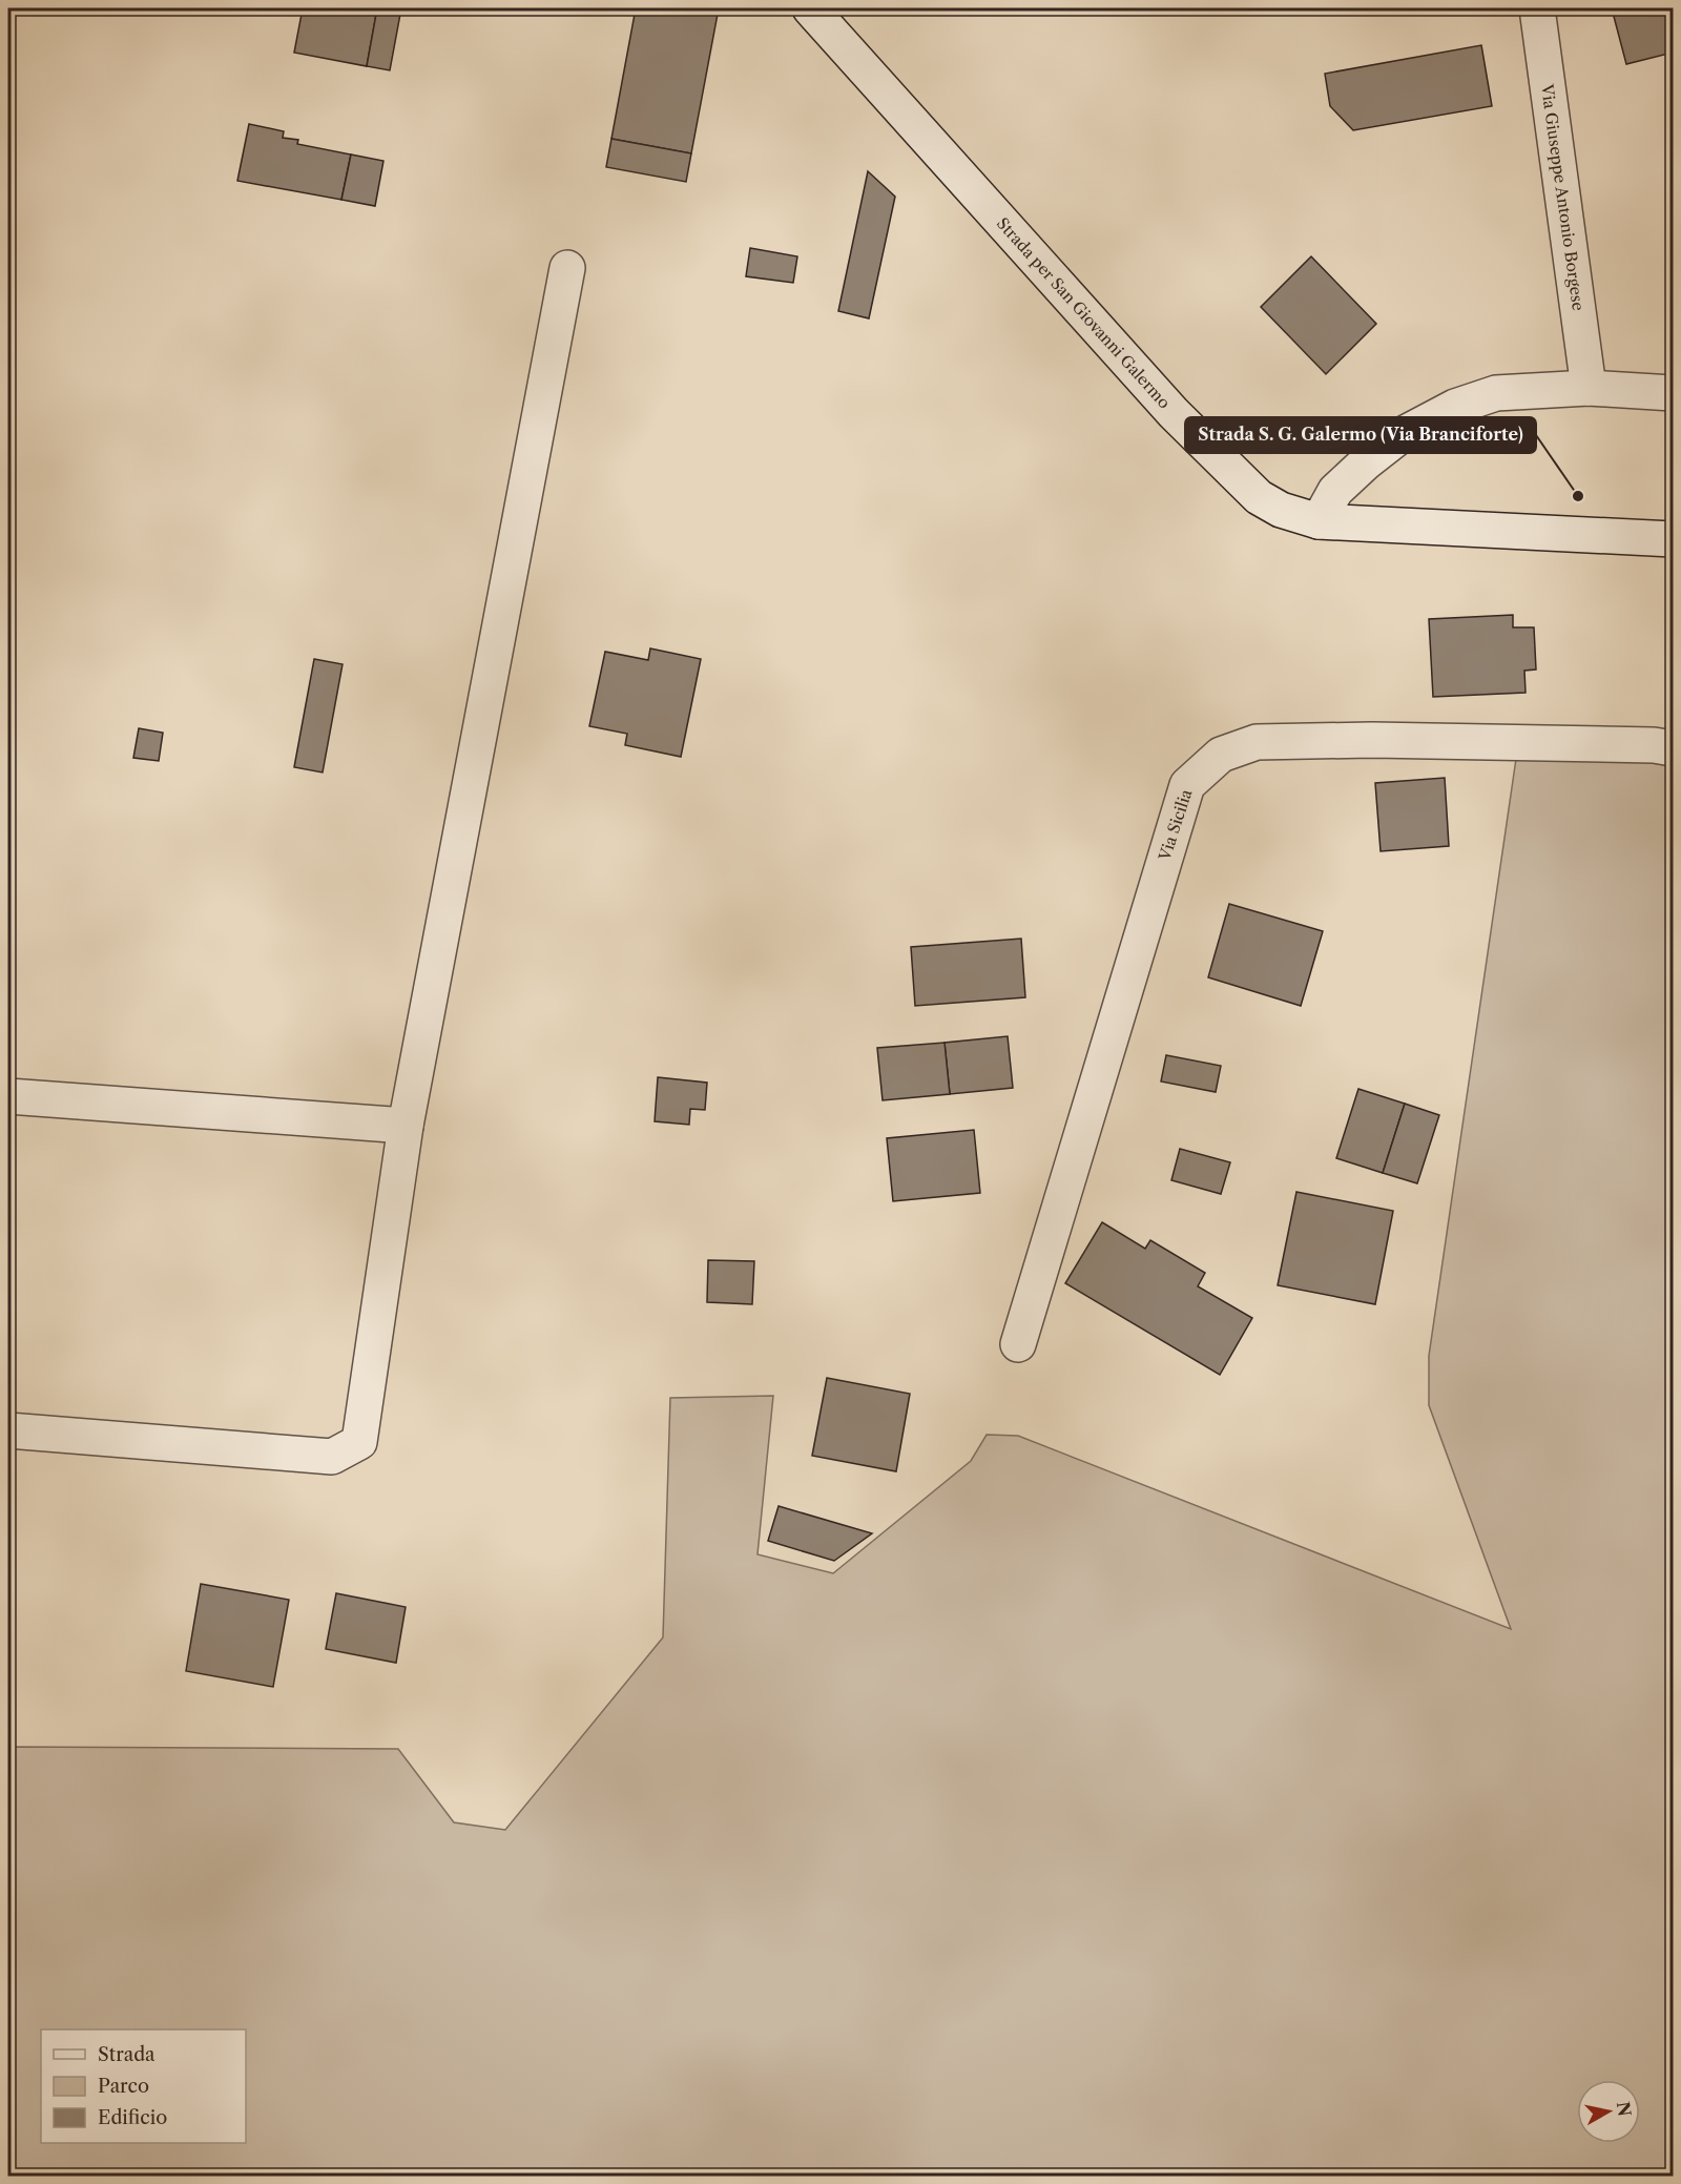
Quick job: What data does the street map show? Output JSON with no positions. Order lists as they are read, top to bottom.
{
  "streets": {
    "street": ["Via Giuseppe Antonio Borgese", "Strada per San Giovanni Galermo", "Via Sicilia"]
  },
  "places": ["Strada S. G. Galermo (Via Branciforte)"],
  "legend": ["Strada", "Parco", "Edificio"],
  "north": "right"
}
